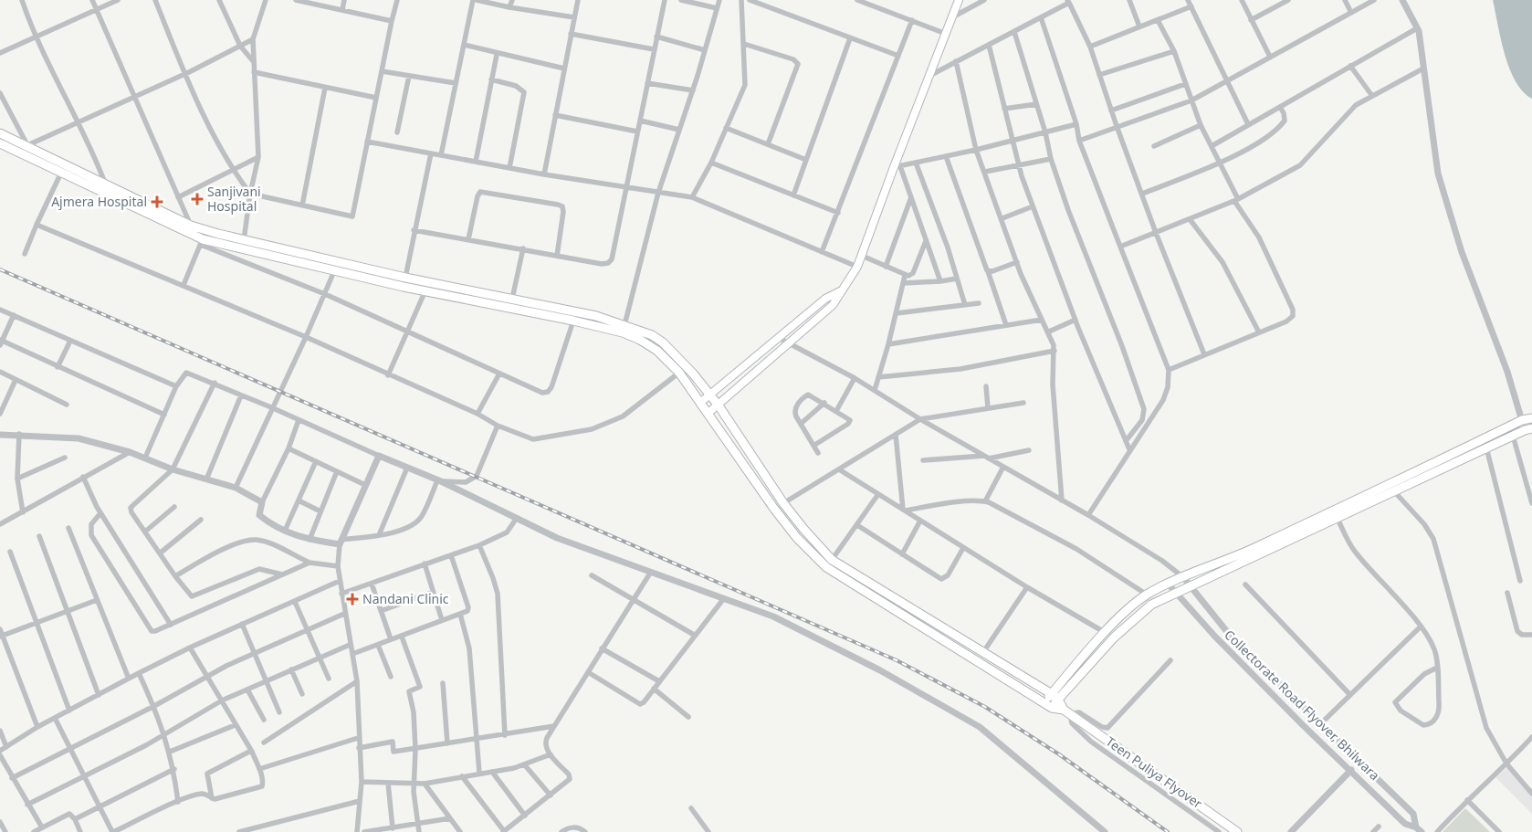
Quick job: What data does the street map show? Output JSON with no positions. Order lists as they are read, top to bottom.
{
  "streets": {
    "main road": ["Teen Puliya Flyover"],
    "street": ["Collectorate Road Flyover, Bhilwara"]
  },
  "places": {
    "health": ["Sanjivani Hospital", "Ajmera Hospital", "Nandani Clinic"]
  }
}
